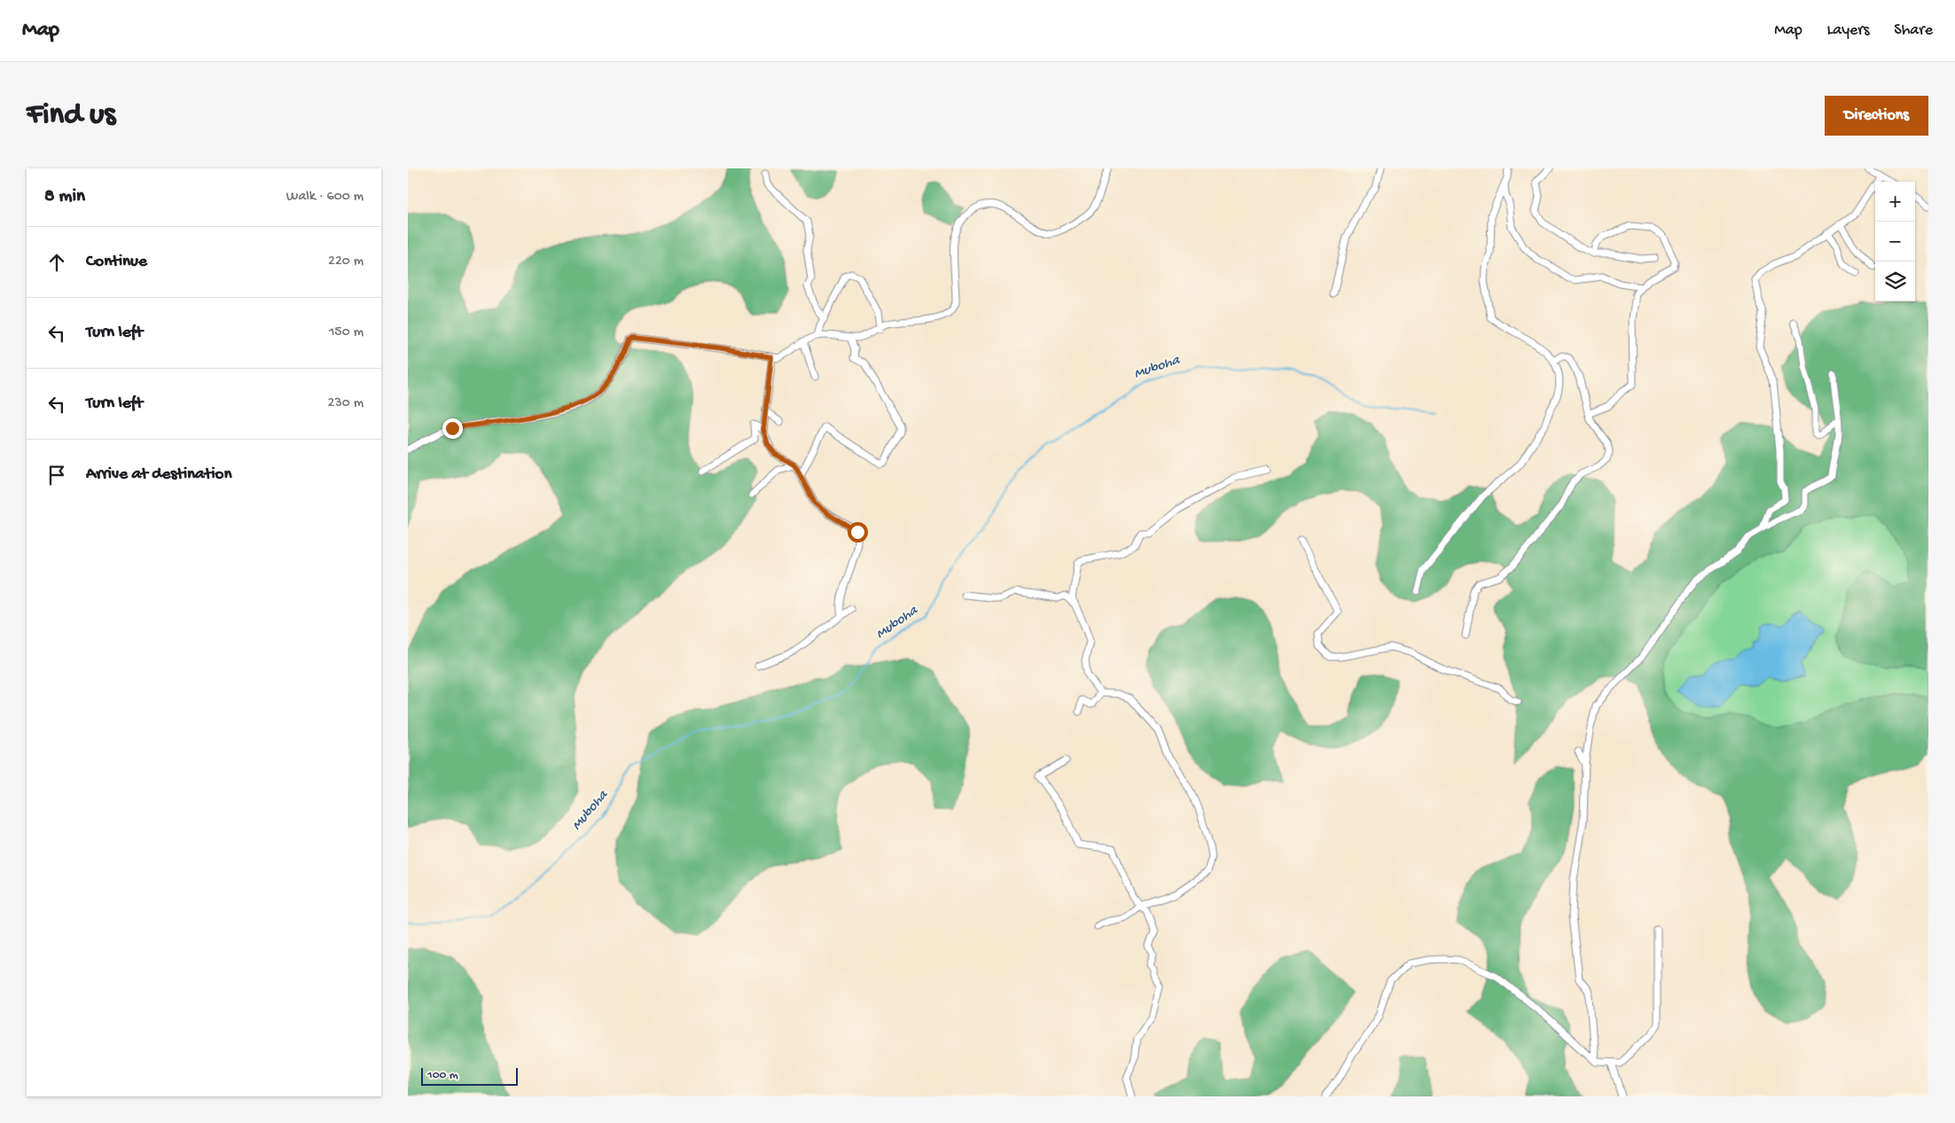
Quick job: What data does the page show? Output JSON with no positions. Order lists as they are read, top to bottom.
{
  "water": ["Muboha"],
  "scale_bar": "100 m",
  "page": {
    "header": "Map",
    "nav": ["Map", "Layers", "Share"],
    "buttons": "Directions",
    "title": "Find us",
    "heading": ["8 min", "Walk · 600 m"],
    "map_buttons": ["+", "−"],
    "list": [
      ["Continue", "220 m"],
      ["Turn left", "150 m"],
      ["Turn left", "230 m"],
      "Arrive at destination"
    ],
    "scale": "100 m"
  }
}
